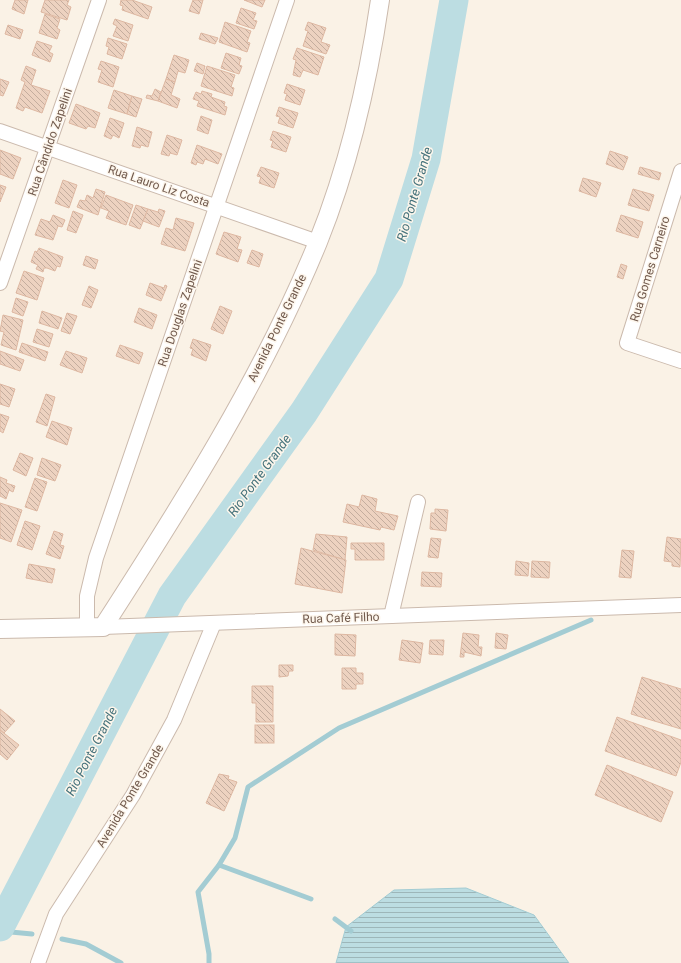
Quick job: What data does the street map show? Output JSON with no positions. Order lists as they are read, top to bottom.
{
  "streets": {
    "street": [
      "Rua Cândido Zapelini",
      "Rua Lauro Liz Costa",
      "Rua Gomes Carneiro",
      "Rua Douglas Zapelini",
      "Avenida Ponte Grande",
      "Rua Café Filho"
    ]
  },
  "crossings": [
    ["Rua Cândido Zapelini", "Rua Lauro Liz Costa"],
    ["Rua Lauro Liz Costa", "Rua Douglas Zapelini"],
    ["Rua Lauro Liz Costa", "Avenida Ponte Grande"],
    ["Rua Douglas Zapelini", "Avenida Ponte Grande"],
    ["Rua Douglas Zapelini", "Rua Café Filho"],
    ["Avenida Ponte Grande", "Rua Café Filho"]
  ],
  "water": ["Rio Ponte Grande"]
}
